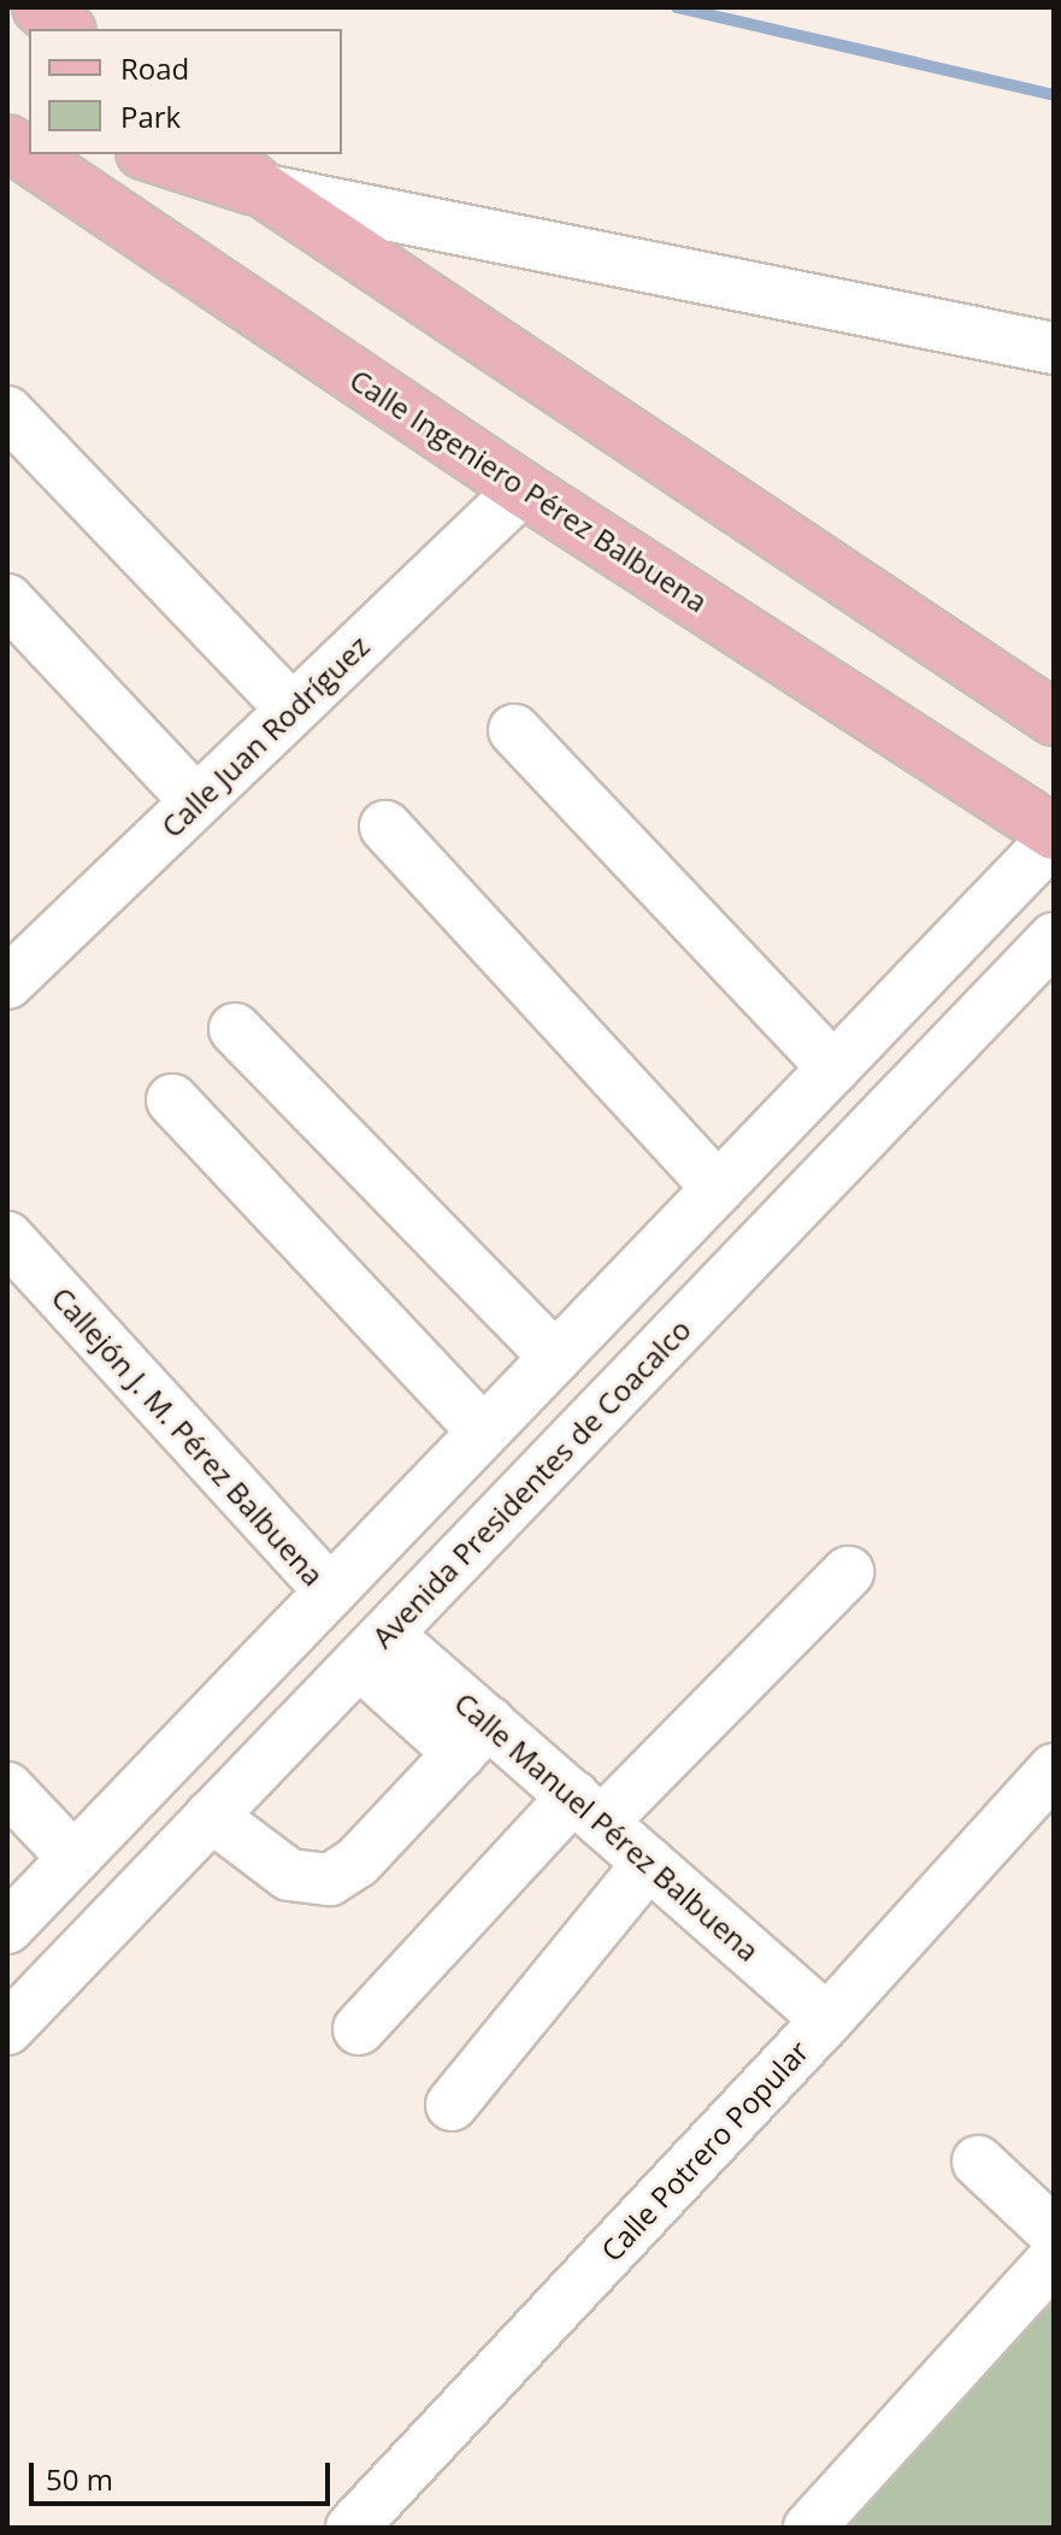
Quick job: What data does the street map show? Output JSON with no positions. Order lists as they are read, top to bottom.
{
  "streets": {
    "main road": ["Calle Ingeniero Pérez Balbuena"],
    "street": [
      "Calle Juan Rodríguez",
      "Callejón J. M. Pérez Balbuena",
      "Avenida Presidentes de Coacalco",
      "Calle Manuel Pérez Balbuena",
      "Calle Potrero Popular"
    ]
  },
  "crossings": [
    ["Calle Ingeniero Pérez Balbuena", "Calle Juan Rodríguez"],
    ["Avenida Presidentes de Coacalco", "Calle Manuel Pérez Balbuena"],
    ["Calle Manuel Pérez Balbuena", "Calle Potrero Popular"]
  ],
  "legend": ["Road", "Park"],
  "scale_bar": "50 m"
}
